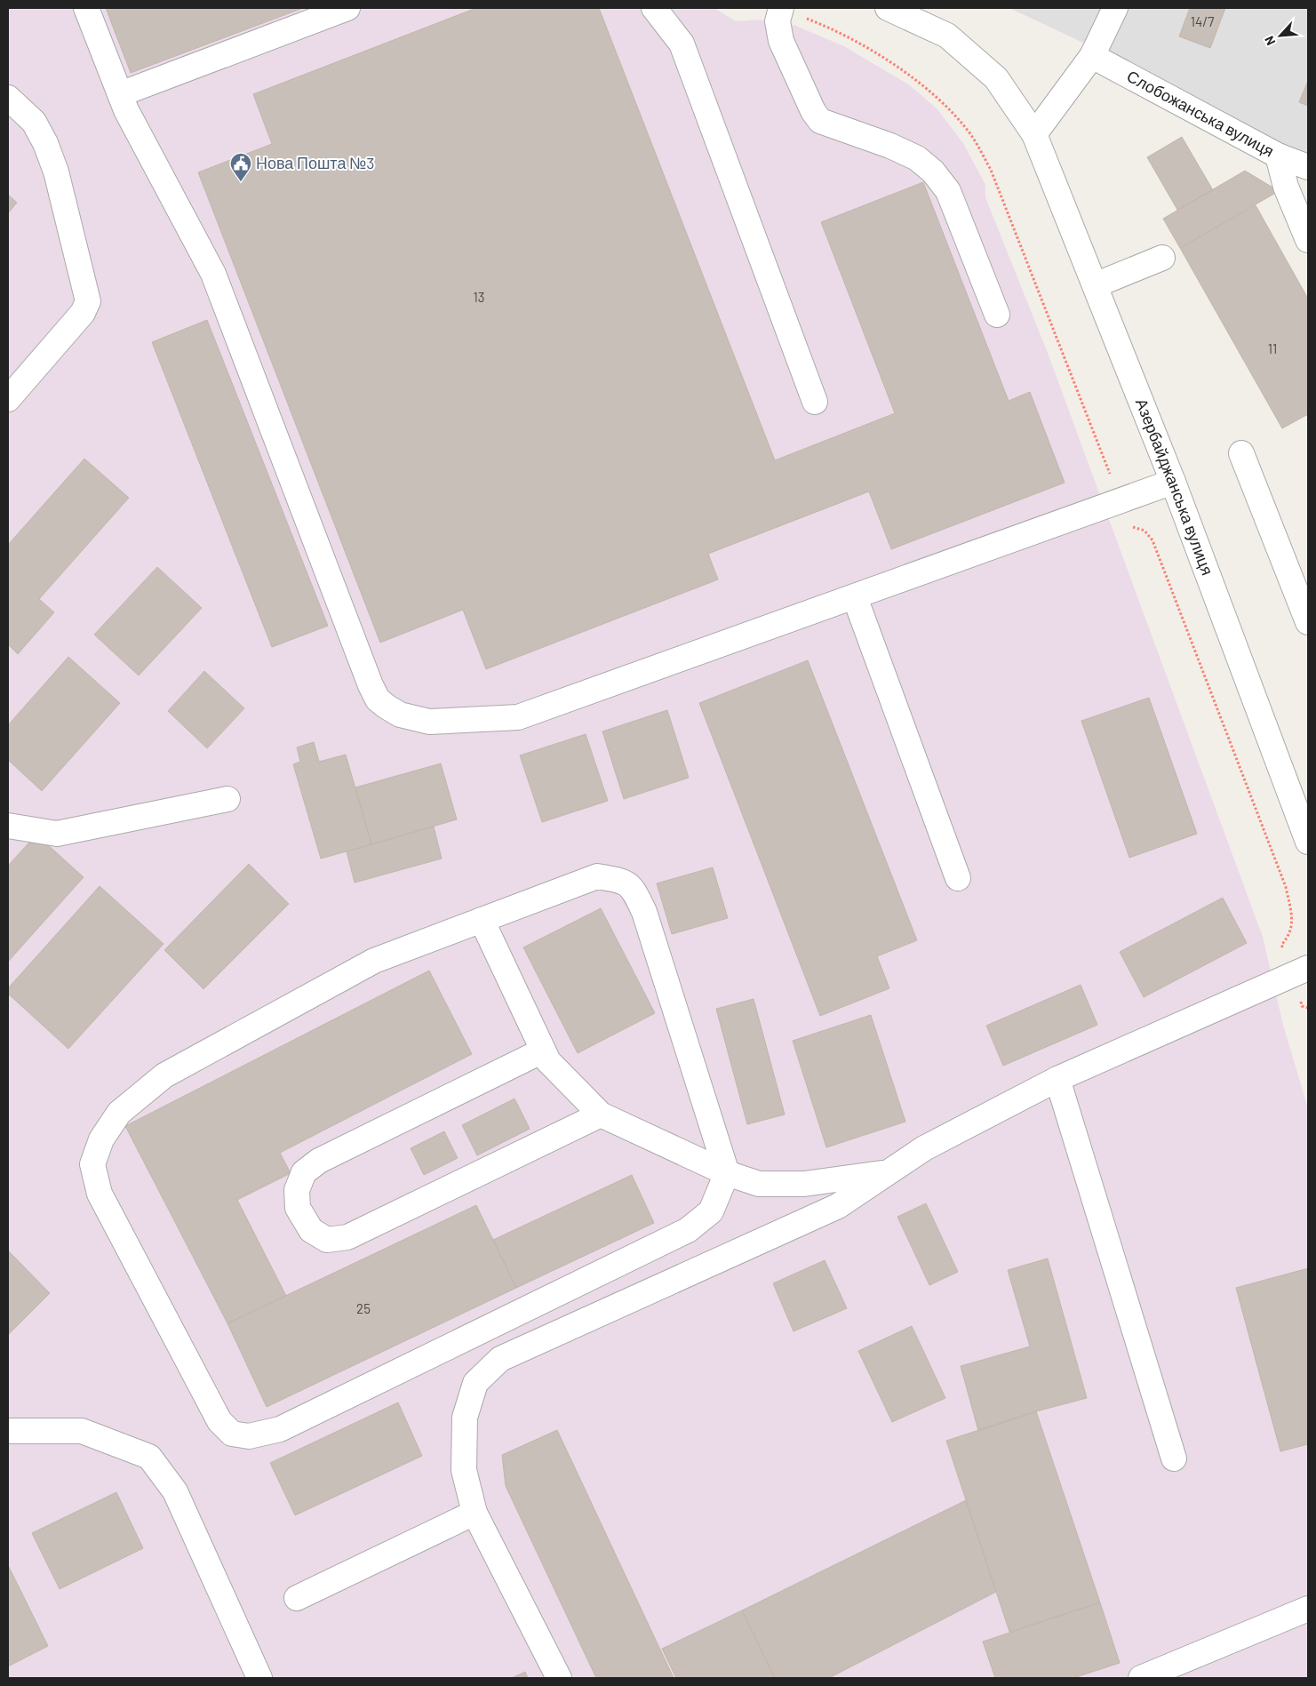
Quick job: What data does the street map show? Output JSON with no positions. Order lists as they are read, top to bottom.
{
  "streets": {
    "street": ["Слобожанська вулиця", "Азербайджанська вулиця"]
  },
  "places": {
    "public building": ["Нова Пошта №3"]
  },
  "house_numbers": [
    "14/7",
    "13",
    "11",
    "25"
  ],
  "north": "bottom left"
}
